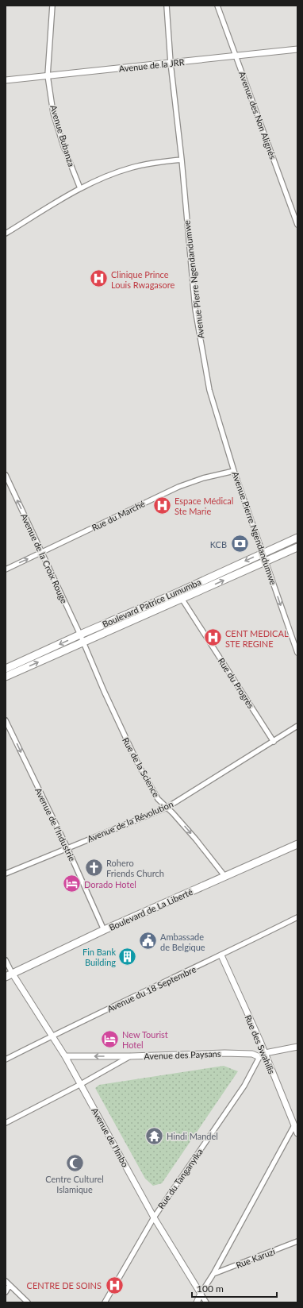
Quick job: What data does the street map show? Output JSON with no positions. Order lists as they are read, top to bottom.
{
  "streets": {
    "main road": ["Boulevard Patrice Lumumba", "Boulevard de La Liberté"],
    "street": [
      "Avenue de la JRR",
      "Avenue des Non Alignés",
      "Avenue Bubanza",
      "Avenue Pierre Ngendandumwe",
      "Rue du Marché",
      "Avenue de la Croix Rouge",
      "Rue du Progrès",
      "Rue de la Science",
      "Avenue de la Révolution",
      "Avenue de l'Industrie",
      "Avenue du 18 Septembre",
      "Rue des Swahilis",
      "Avenue des Paysans",
      "Avenue de l'Imbo",
      "Rue du Tanganyika",
      "Rue Karuzi"
    ]
  },
  "crossings": [
    ["Avenue de la JRR", "Avenue des Non Alignés"],
    ["Avenue de la JRR", "Avenue Bubanza"],
    ["Avenue de la JRR", "Avenue Pierre Ngendandumwe"],
    ["Avenue Pierre Ngendandumwe", "Rue du Marché"],
    ["Avenue Pierre Ngendandumwe", "Boulevard Patrice Lumumba"],
    ["Rue du Marché", "Avenue de la Croix Rouge"],
    ["Avenue de la Croix Rouge", "Boulevard Patrice Lumumba"],
    ["Avenue de la Croix Rouge", "Rue de la Science"],
    ["Boulevard Patrice Lumumba", "Rue du Progrès"],
    ["Boulevard Patrice Lumumba", "Rue de la Science"],
    ["Rue du Progrès", "Avenue de la Révolution"],
    ["Rue de la Science", "Avenue de la Révolution"],
    ["Rue de la Science", "Boulevard de La Liberté"],
    ["Avenue de la Révolution", "Avenue de l'Industrie"],
    ["Avenue de l'Industrie", "Boulevard de La Liberté"],
    ["Boulevard de La Liberté", "Avenue de l'Imbo"],
    ["Avenue du 18 Septembre", "Rue des Swahilis"],
    ["Avenue du 18 Septembre", "Avenue de l'Imbo"],
    ["Avenue des Paysans", "Avenue de l'Imbo"],
    ["Avenue des Paysans", "Rue du Tanganyika"],
    ["Avenue de l'Imbo", "Rue du Tanganyika"]
  ],
  "one_way": ["Avenue de la Croix Rouge", "Avenue de l'Industrie"],
  "places": {
    "hospital": [
      "Clinique Prince Louis Rwagasore",
      "Espace Médical Ste Marie",
      "CENT MEDICAL STE REGINE",
      "CENTRE DE SOINS"
    ],
    "bank": ["KCB"],
    "church": ["Rohero Friends Church"],
    "hotel": ["Dorado Hotel", "New Tourist Hotel"],
    "public building": ["Ambassade de Belgique"],
    "building": ["Fin Bank Building"],
    "temple": ["Hindi Mandel"],
    "mosque": ["Centre Culturel Islamique"]
  },
  "scale_bar": "100 m"
}
